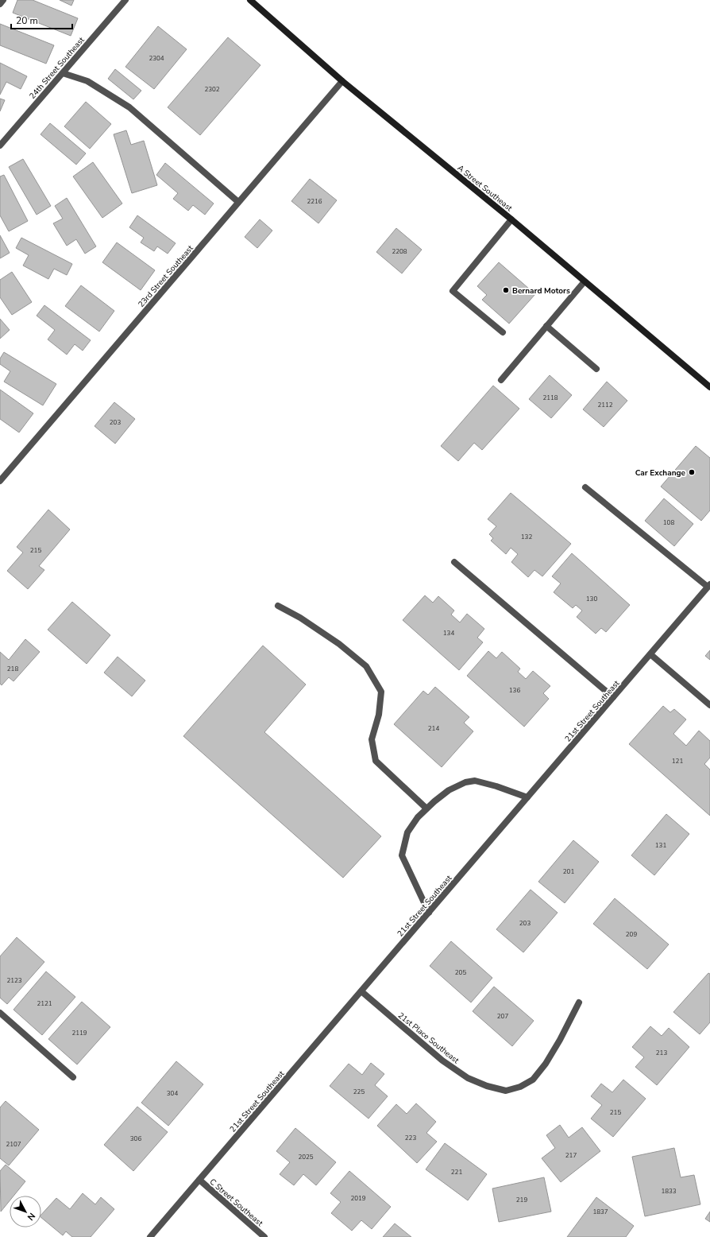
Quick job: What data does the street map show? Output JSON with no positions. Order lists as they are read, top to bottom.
{
  "streets": {
    "main road": ["A Street Southeast"],
    "street": [
      "24th Street Southeast",
      "23rd Street Southeast",
      "21st Street Southeast",
      "21st Place Southeast",
      "C Street Southeast"
    ]
  },
  "crossings": [
    ["A Street Southeast", "23rd Street Southeast"],
    ["21st Street Southeast", "21st Place Southeast"],
    ["21st Street Southeast", "C Street Southeast"]
  ],
  "places": ["Bernard Motors", "Car Exchange"],
  "house_numbers": [
    "2304",
    "2302",
    "2216",
    "2208",
    "2118",
    "2112",
    "203",
    "108",
    "132",
    "215",
    "130",
    "134",
    "218",
    "136",
    "214",
    "121",
    "131",
    "201",
    "203",
    "209",
    "205",
    "2123",
    "2121",
    "207",
    "2119",
    "213",
    "225",
    "304",
    "215",
    "223",
    "306",
    "2107",
    "217",
    "2025",
    "221",
    "1833",
    "2019",
    "219",
    "1837"
  ],
  "scale_bar": "20 m",
  "north": "bottom right"
}
